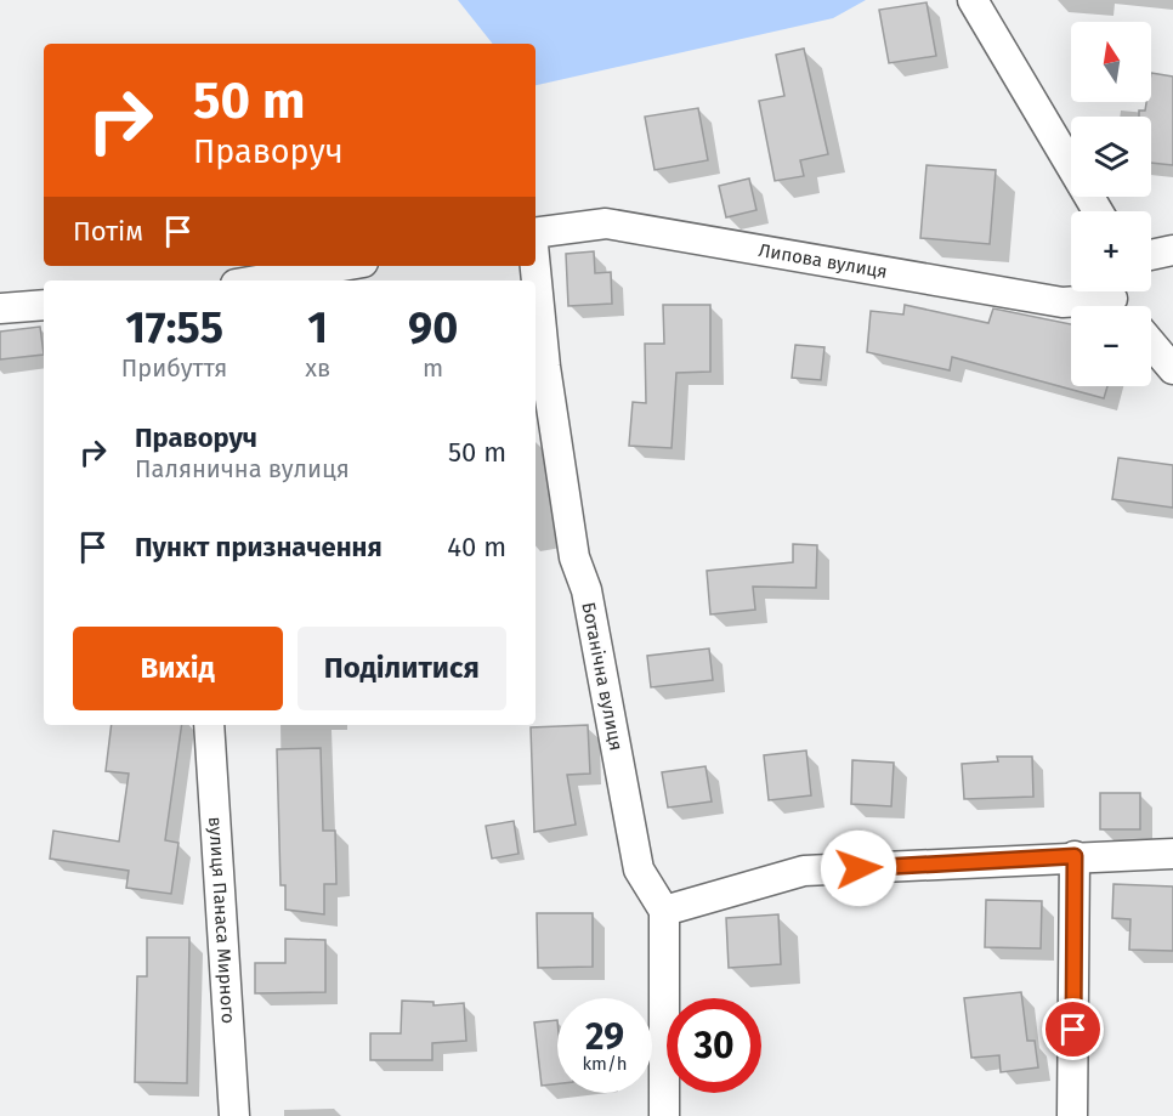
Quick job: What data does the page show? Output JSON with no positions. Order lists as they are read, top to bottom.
{
  "streets": {
    "street": ["Липова вулиця", "Ботанічна вулиця", "вулиця Панаса Мирного"]
  },
  "north": "top",
  "page": {
    "map_buttons": ["+", "−"],
    "turn": ["50 m", "Праворуч"],
    "then": "Потім",
    "eta": [
      "17:55",
      "Прибуття",
      "1",
      "хв",
      "90",
      "m"
    ],
    "list": [
      {
        "name": "Праворуч",
        "note": "Палянична вулиця",
        "value": "50 m"
      },
      {
        "name": "Пункт призначення",
        "value": "40 m"
      }
    ],
    "buttons": ["Вихід", "Поділитися"],
    "speed": "29 km/h",
    "limit": "30"
  }
}
